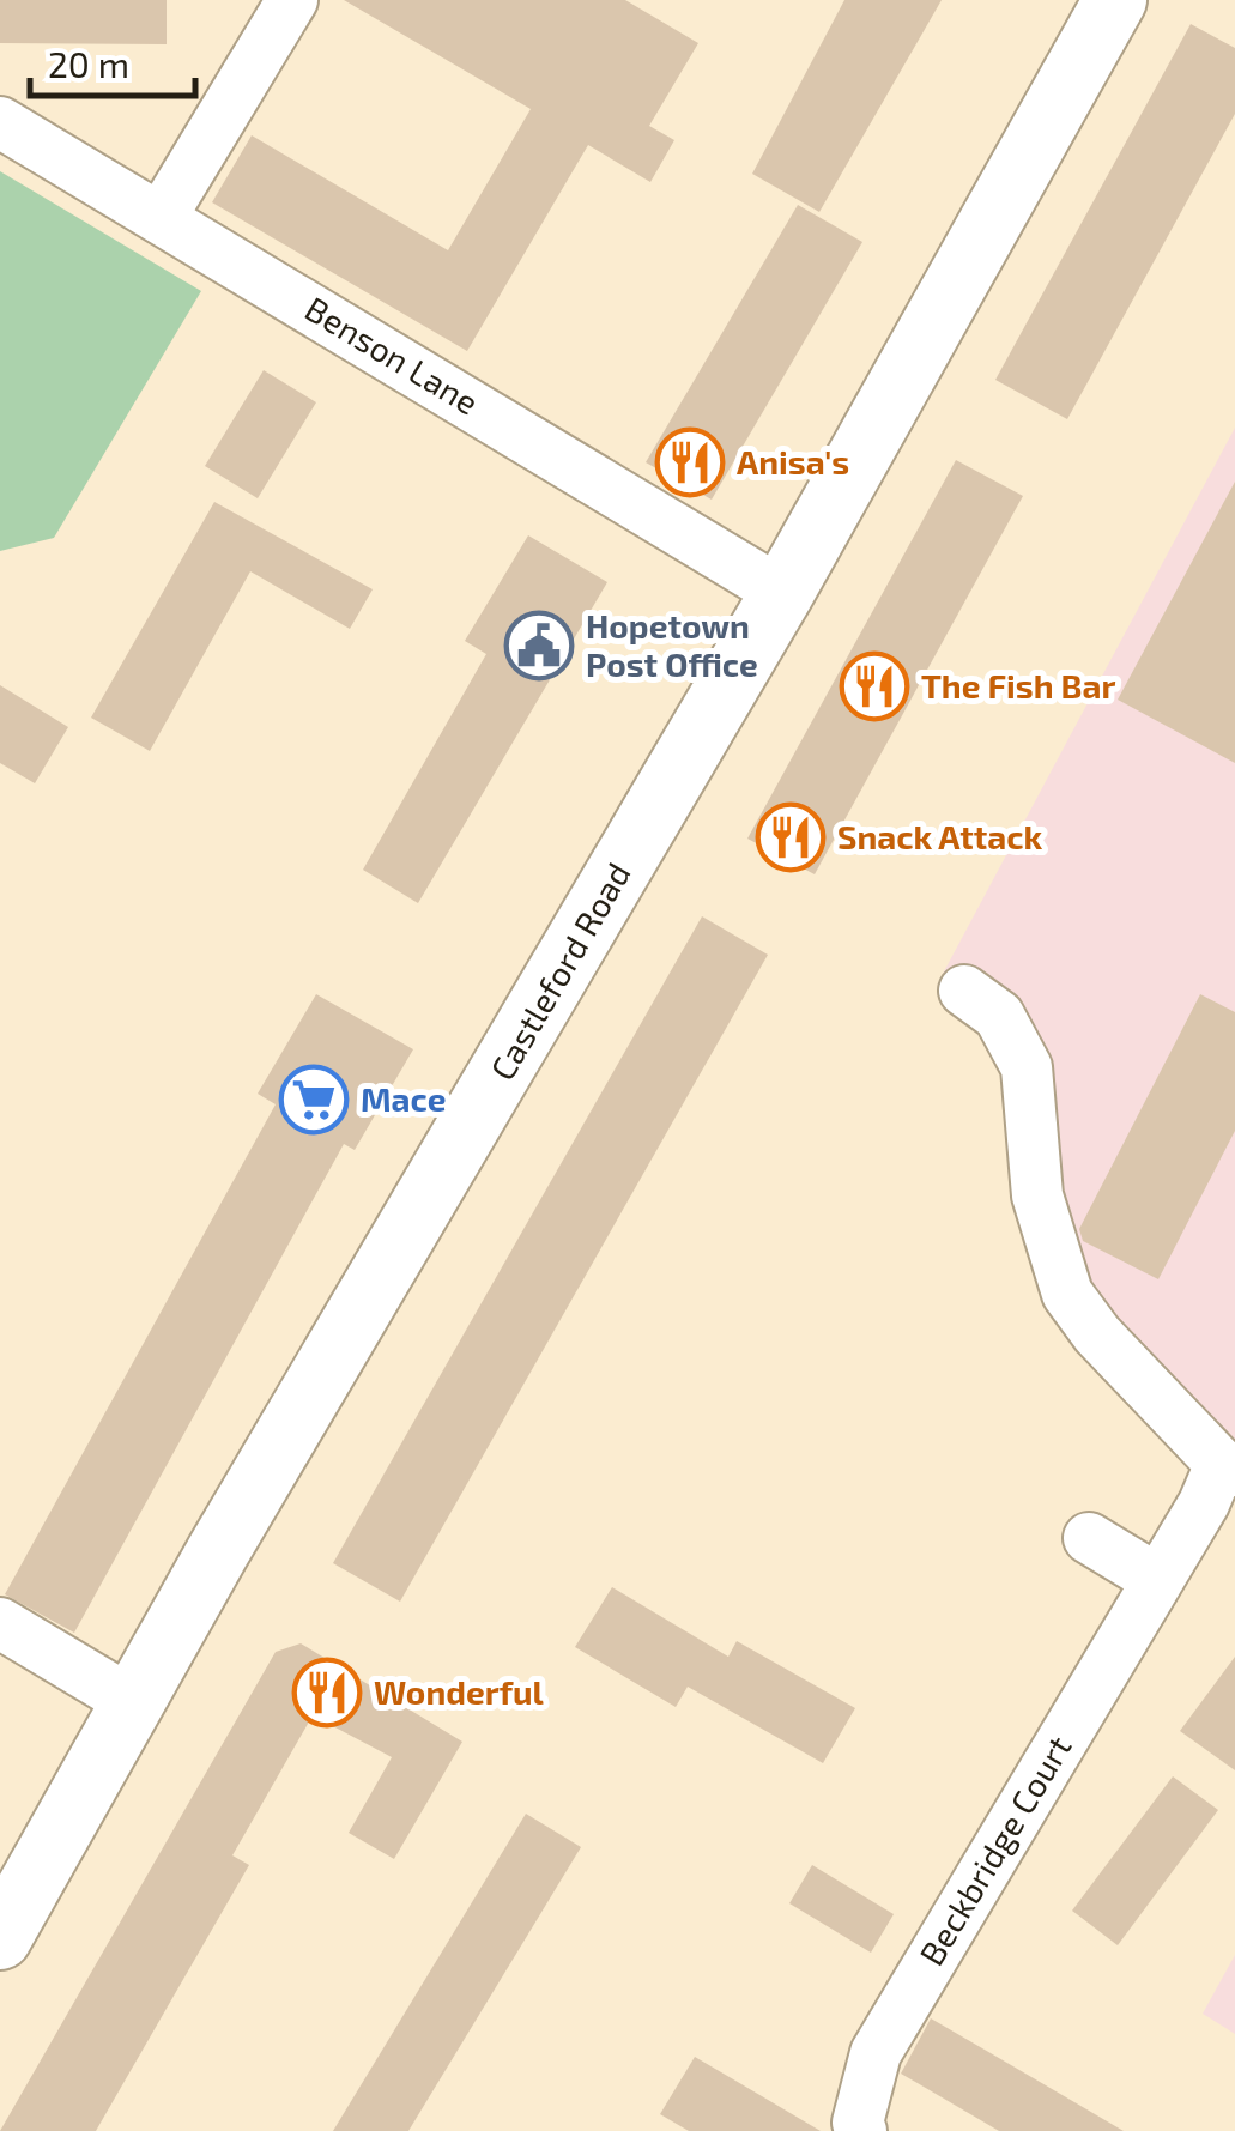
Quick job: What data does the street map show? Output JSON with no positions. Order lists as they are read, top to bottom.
{
  "streets": {
    "street": ["Benson Lane", "Castleford Road", "Beckbridge Court"]
  },
  "crossings": [
    ["Benson Lane", "Castleford Road"]
  ],
  "places": {
    "restaurant": [
      "Anisa's",
      "The Fish Bar",
      "Snack Attack",
      "Wonderful"
    ],
    "public building": ["Hopetown Post Office"],
    "supermarket": ["Mace"]
  },
  "scale_bar": "20 m"
}
